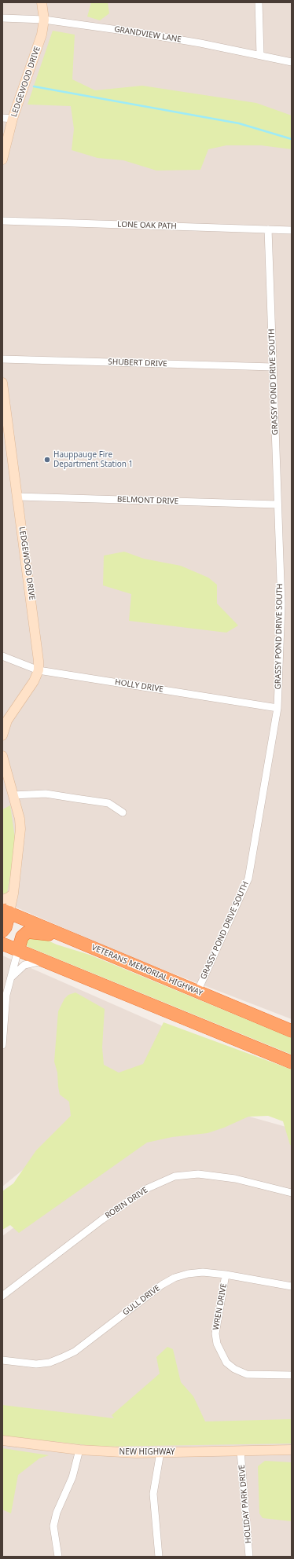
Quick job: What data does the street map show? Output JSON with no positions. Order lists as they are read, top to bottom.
{
  "streets": {
    "highway": ["VETERANS MEMORIAL HIGHWAY"],
    "street": [
      "GRANDVIEW LANE",
      "LEDGEWOOD DRIVE",
      "LONE OAK PATH",
      "SHUBERT DRIVE",
      "GRASSY POND DRIVE SOUTH",
      "BELMONT DRIVE",
      "HOLLY DRIVE",
      "ROBIN DRIVE",
      "GULL DRIVE",
      "WREN DRIVE",
      "NEW HIGHWAY",
      "HOLIDAY PARK DRIVE"
    ]
  },
  "crossings": [
    ["GRANDVIEW LANE", "LEDGEWOOD DRIVE"],
    ["LEDGEWOOD DRIVE", "BELMONT DRIVE"],
    ["LEDGEWOOD DRIVE", "HOLLY DRIVE"],
    ["LONE OAK PATH", "GRASSY POND DRIVE SOUTH"],
    ["SHUBERT DRIVE", "GRASSY POND DRIVE SOUTH"],
    ["GRASSY POND DRIVE SOUTH", "BELMONT DRIVE"],
    ["GRASSY POND DRIVE SOUTH", "HOLLY DRIVE"],
    ["GRASSY POND DRIVE SOUTH", "VETERANS MEMORIAL HIGHWAY"],
    ["GULL DRIVE", "WREN DRIVE"],
    ["NEW HIGHWAY", "HOLIDAY PARK DRIVE"]
  ],
  "places": ["Hauppauge Fire Department Station 1"]
}
